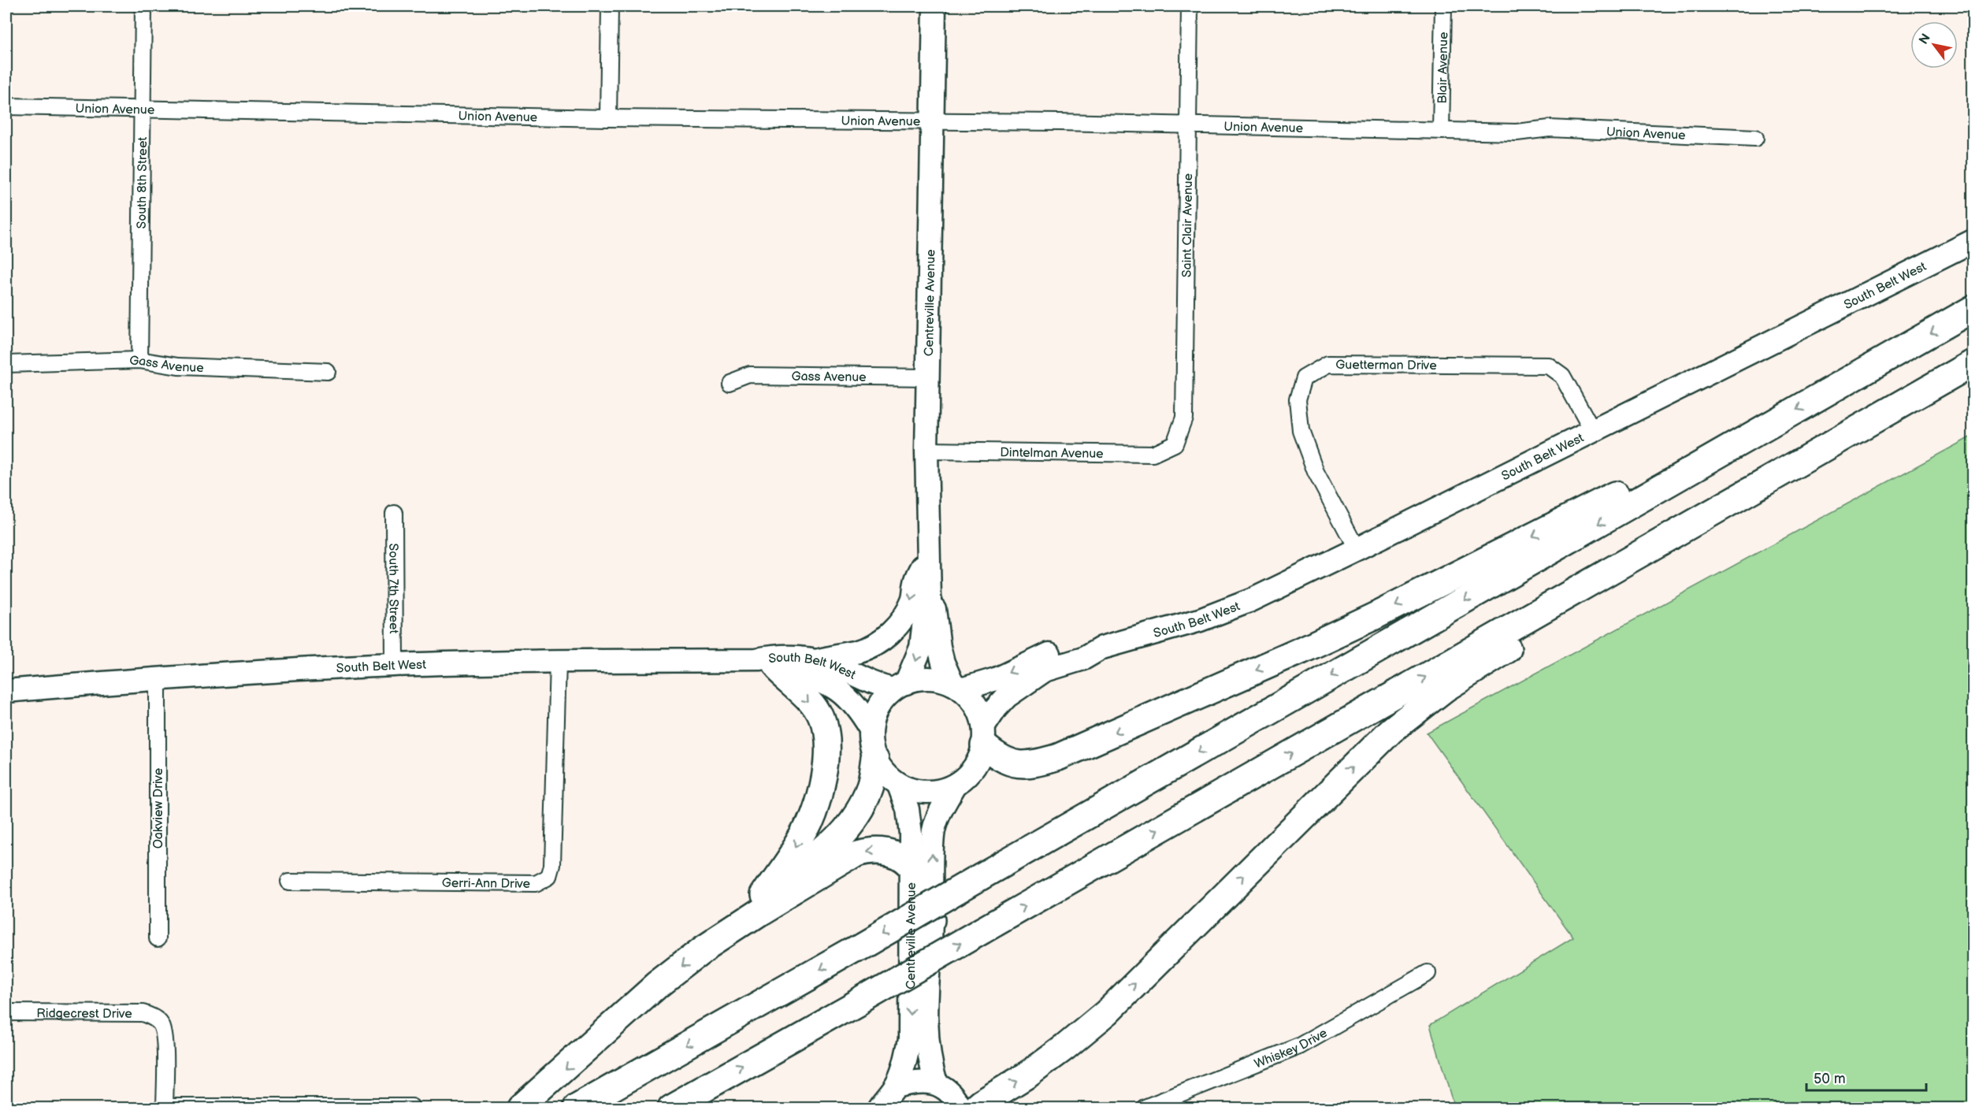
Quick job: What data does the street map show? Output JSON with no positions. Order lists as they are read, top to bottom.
{
  "streets": {
    "main road": ["South Belt West", "Centreville Avenue"],
    "street": [
      "Blair Avenue",
      "Union Avenue",
      "South 8th Street",
      "Saint Clair Avenue",
      "Gass Avenue",
      "Guetterman Drive",
      "Dintelman Avenue",
      "South 7th Street",
      "Oakview Drive",
      "Gerri-Ann Drive",
      "Ridgecrest Drive",
      "Whiskey Drive"
    ]
  },
  "crossings": [
    ["Blair Avenue", "Union Avenue"],
    ["Union Avenue", "South 8th Street"],
    ["Union Avenue", "Saint Clair Avenue"],
    ["Union Avenue", "Centreville Avenue"],
    ["South 8th Street", "Gass Avenue"],
    ["Saint Clair Avenue", "Dintelman Avenue"],
    ["South Belt West", "Centreville Avenue"],
    ["South Belt West", "Guetterman Drive"],
    ["South Belt West", "South 7th Street"],
    ["South Belt West", "Oakview Drive"],
    ["South Belt West", "Gerri-Ann Drive"],
    ["Centreville Avenue", "Gass Avenue"],
    ["Centreville Avenue", "Dintelman Avenue"]
  ],
  "scale_bar": "50 m",
  "north": "top left"
}
